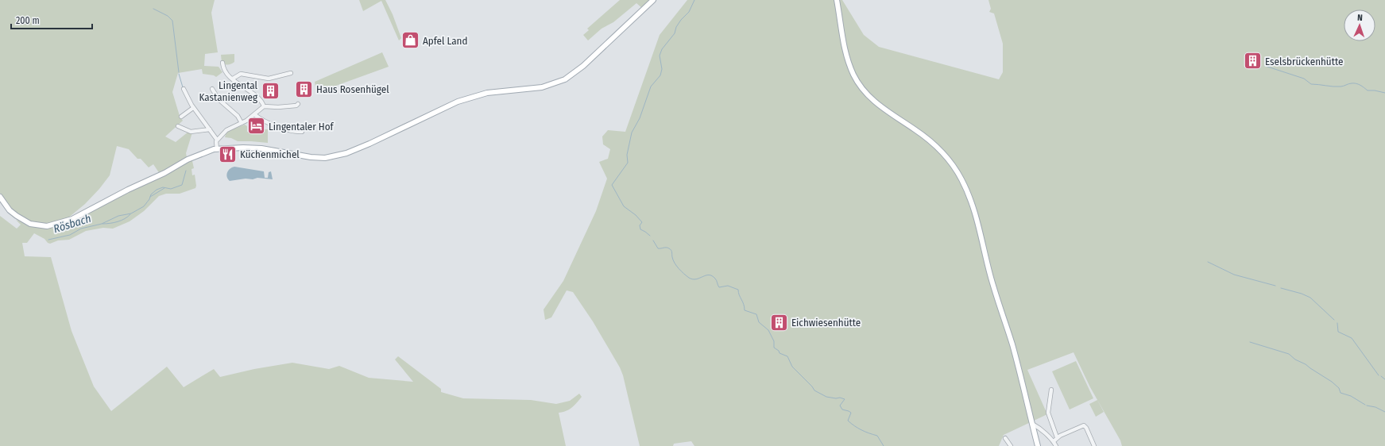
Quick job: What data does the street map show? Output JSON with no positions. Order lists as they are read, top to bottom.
{
  "water": ["Rösbach"],
  "places": {
    "shop": ["Apfel Land"],
    "building": [
      "Eselsbrückenhütte",
      "Haus Rosenhügel",
      "Lingental Kastanienweg",
      "Eichwiesenhütte"
    ],
    "hotel": ["Lingentaler Hof"],
    "restaurant": ["Küchenmichel"]
  },
  "scale_bar": "200 m",
  "north": "top"
}
